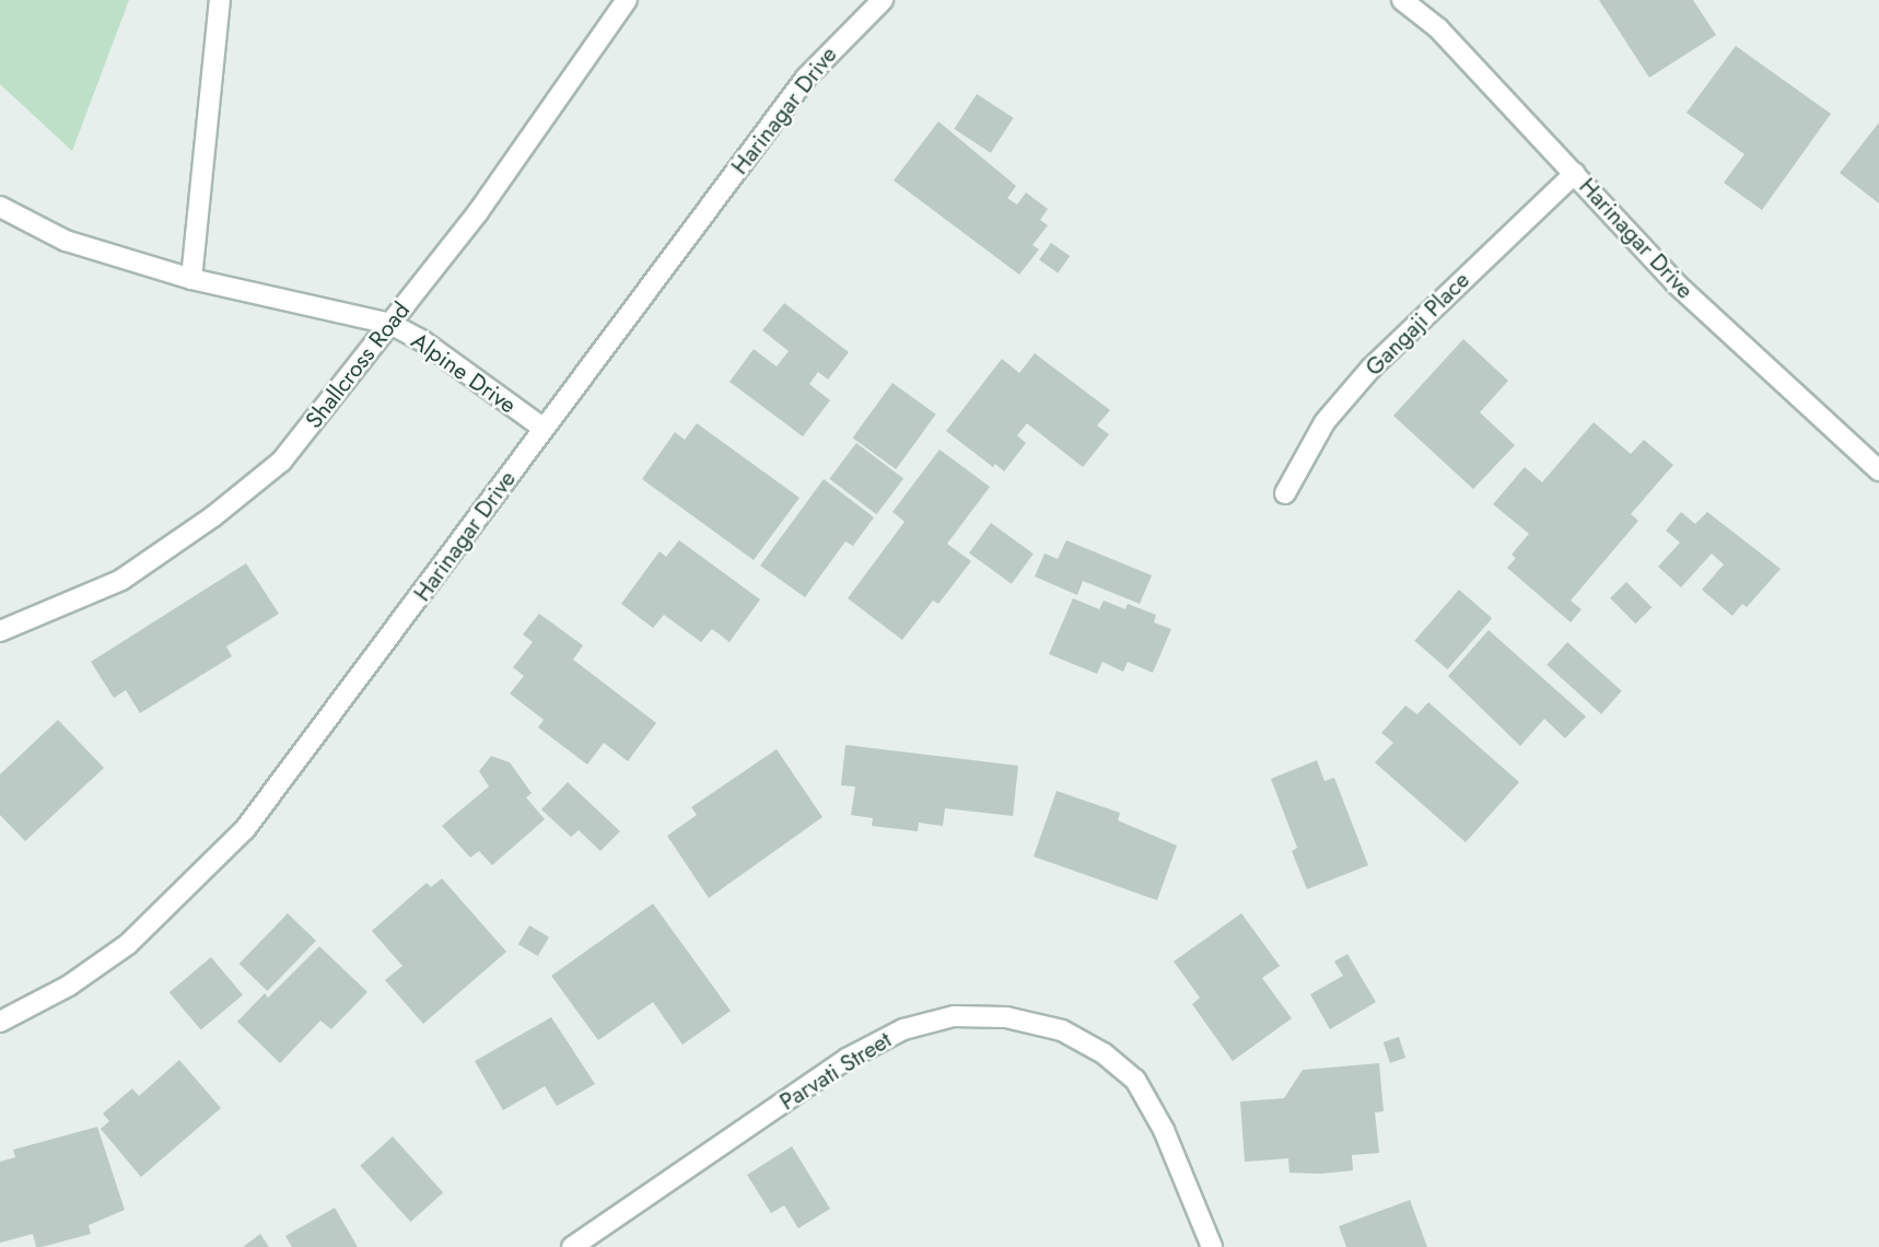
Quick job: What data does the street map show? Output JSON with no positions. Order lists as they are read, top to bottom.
{
  "streets": {
    "street": [
      "Harinagar Drive",
      "Gangaji Place",
      "Shallcross Road",
      "Alpine Drive",
      "Parvati Street"
    ]
  },
  "crossings": [
    ["Harinagar Drive", "Gangaji Place"],
    ["Harinagar Drive", "Alpine Drive"],
    ["Shallcross Road", "Alpine Drive"]
  ]
}
